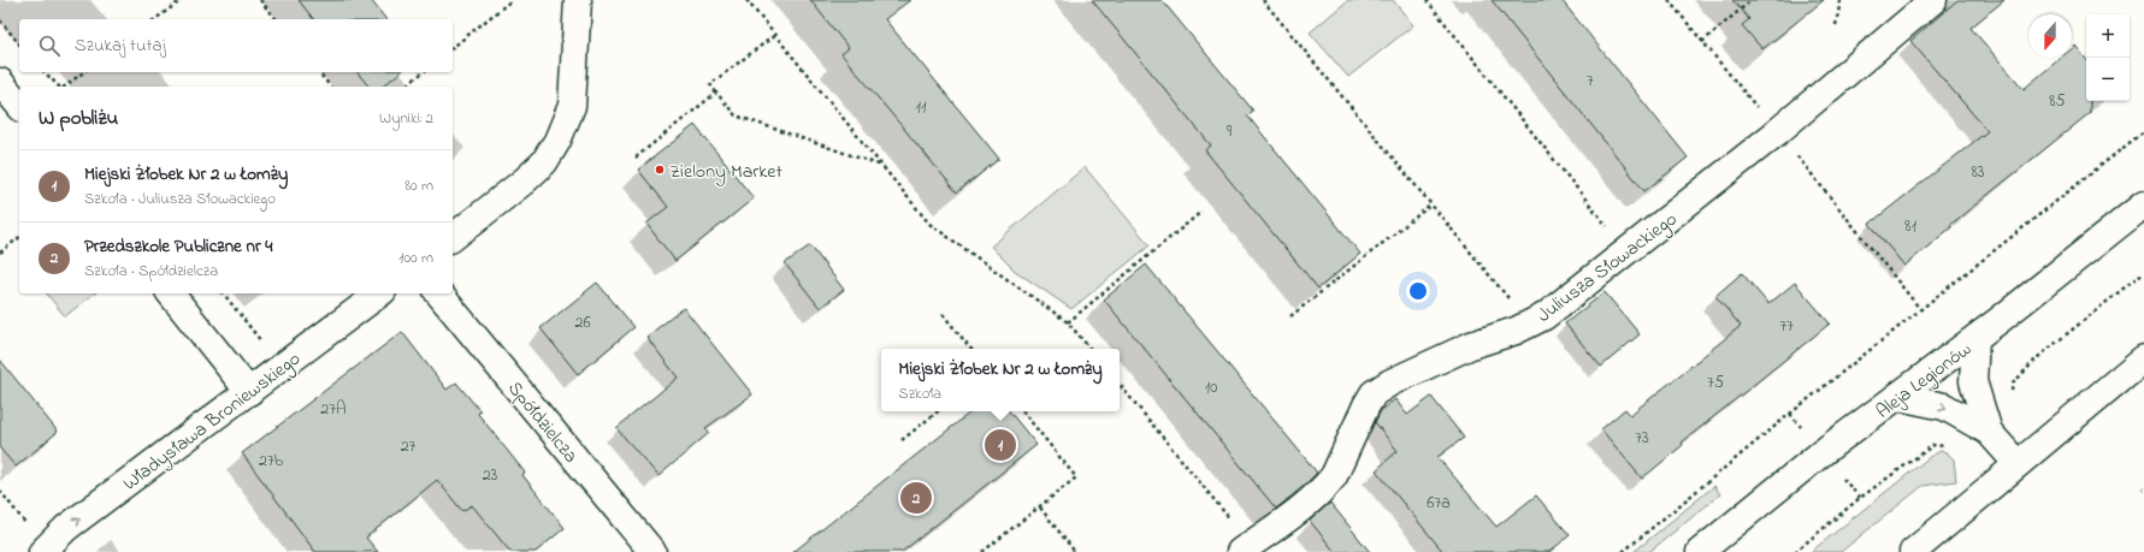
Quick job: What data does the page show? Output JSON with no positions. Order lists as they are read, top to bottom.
{
  "streets": {
    "street": [
      "Juliusza Słowackiego",
      "Aleja Legionów",
      "Władysława Broniewskiego",
      "Spółdzielcza"
    ]
  },
  "one_way": ["Władysława Broniewskiego"],
  "places": ["Zielony Market"],
  "house_numbers": [
    "7",
    "85",
    "11",
    "9",
    "83",
    "81",
    "26",
    "77",
    "75",
    "10",
    "27A",
    "73",
    "27",
    "27b",
    "23",
    "67a"
  ],
  "north": "bottom",
  "page": {
    "map_buttons": ["+", "−"],
    "search": "Szukaj tutaj",
    "heading": ["W pobliżu", "Wyniki: 2"],
    "list": [
      {
        "mark": "1",
        "name": "Miejski Żłobek Nr 2 w Łomży",
        "note": "Szkoła · Juliusza Słowackiego",
        "value": "80 m"
      },
      {
        "mark": "2",
        "name": "Przedszkole Publiczne nr 4",
        "note": "Szkoła · Spółdzielcza",
        "value": "100 m"
      }
    ],
    "popup": ["Miejski Żłobek Nr 2 w Łomży", "Szkoła"],
    "pins": ["1", "2"]
  }
}
